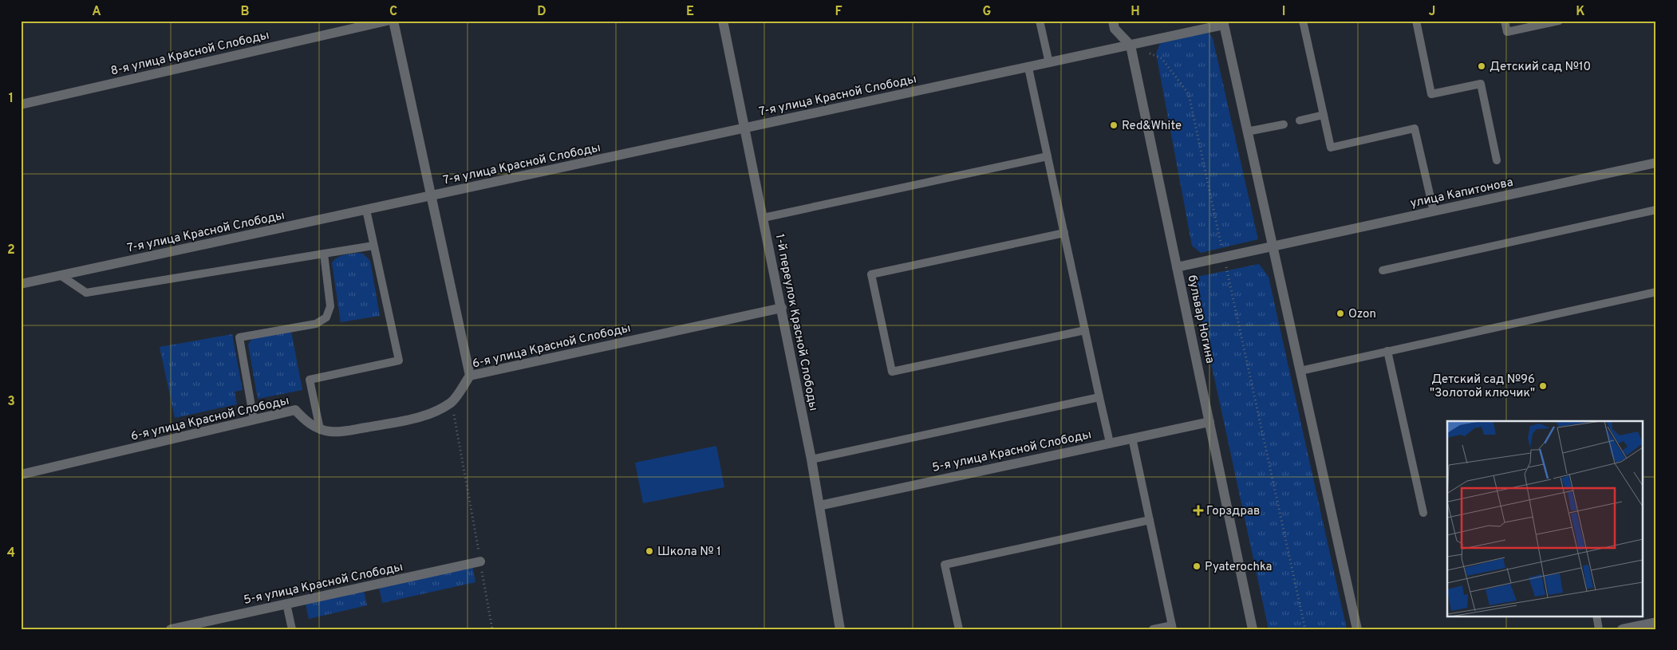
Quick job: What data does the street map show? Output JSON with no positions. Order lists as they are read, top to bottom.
{
  "streets": {
    "street": [
      "8-я улица Красной Слободы",
      "7-я улица Красной Слободы",
      "улица Капитонова",
      "бульвар Ногина",
      "1-й переулок Красной Слободы",
      "6-я улица Красной Слободы",
      "5-я улица Красной Слободы"
    ]
  },
  "crossings": [
    ["7-я улица Красной Слободы", "бульвар Ногина"],
    ["7-я улица Красной Слободы", "1-й переулок Красной Слободы"],
    ["улица Капитонова", "бульвар Ногина"],
    ["бульвар Ногина", "5-я улица Красной Слободы"],
    ["1-й переулок Красной Слободы", "6-я улица Красной Слободы"],
    ["1-й переулок Красной Слободы", "5-я улица Красной Слободы"]
  ],
  "places": {
    "other": [
      "Детский сад №10",
      "Red&White",
      "Ozon",
      "Детский сад №96 \"Золотой ключик\"",
      "Школа № 1",
      "Pyaterochka"
    ],
    "health": ["Горздрав"]
  },
  "grid": {
    "columns": [
      "A",
      "B",
      "C",
      "D",
      "E",
      "F",
      "G",
      "H",
      "I",
      "J",
      "K"
    ],
    "rows": [
      "1",
      "2",
      "3",
      "4"
    ]
  }
}
